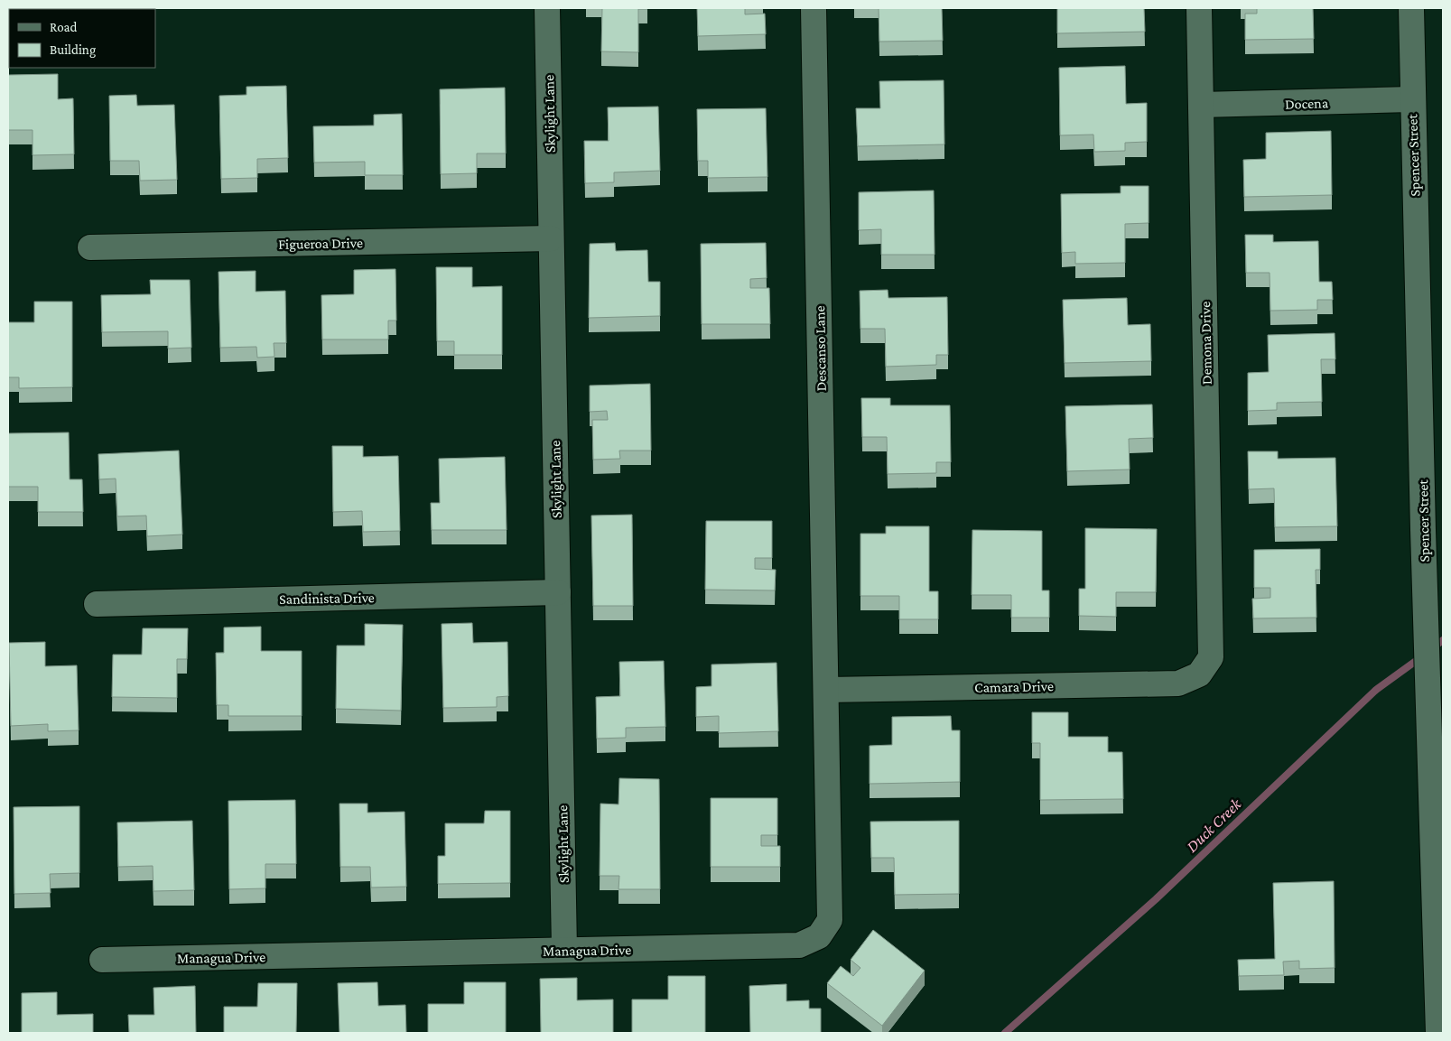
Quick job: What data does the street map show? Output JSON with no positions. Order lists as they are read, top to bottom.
{
  "streets": {
    "street": [
      "Docena",
      "Skylight Lane",
      "Spencer Street",
      "Figueroa Drive",
      "Demona Drive",
      "Descanso Lane",
      "Sandinista Drive",
      "Camara Drive",
      "Managua Drive"
    ]
  },
  "crossings": [
    ["Docena", "Spencer Street"],
    ["Docena", "Demona Drive"],
    ["Skylight Lane", "Figueroa Drive"],
    ["Skylight Lane", "Sandinista Drive"],
    ["Skylight Lane", "Managua Drive"],
    ["Demona Drive", "Camara Drive"],
    ["Descanso Lane", "Camara Drive"],
    ["Descanso Lane", "Managua Drive"],
    ["Camara Drive", "Managua Drive"]
  ],
  "water": ["Duck Creek"],
  "legend": ["Road", "Building"]
}
